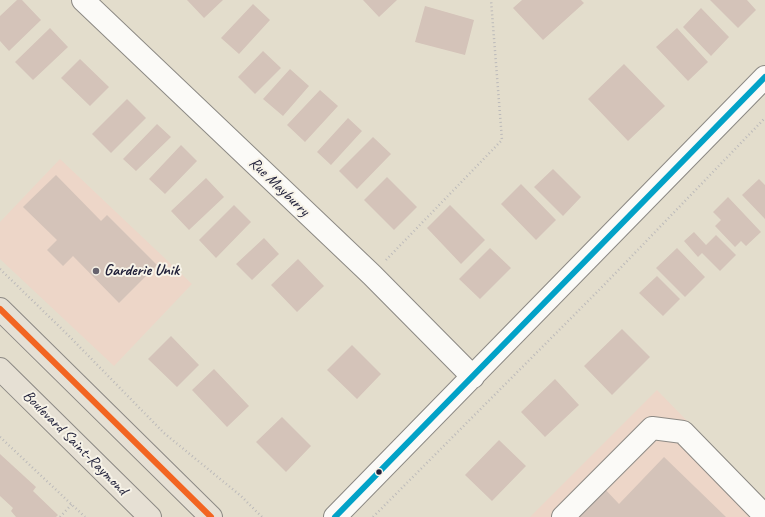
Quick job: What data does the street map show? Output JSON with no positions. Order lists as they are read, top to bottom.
{
  "streets": {
    "main road": ["Boulevard Saint-Raymond"],
    "street": ["Rue Mayburry"]
  },
  "places": ["Garderie Unik"]
}
